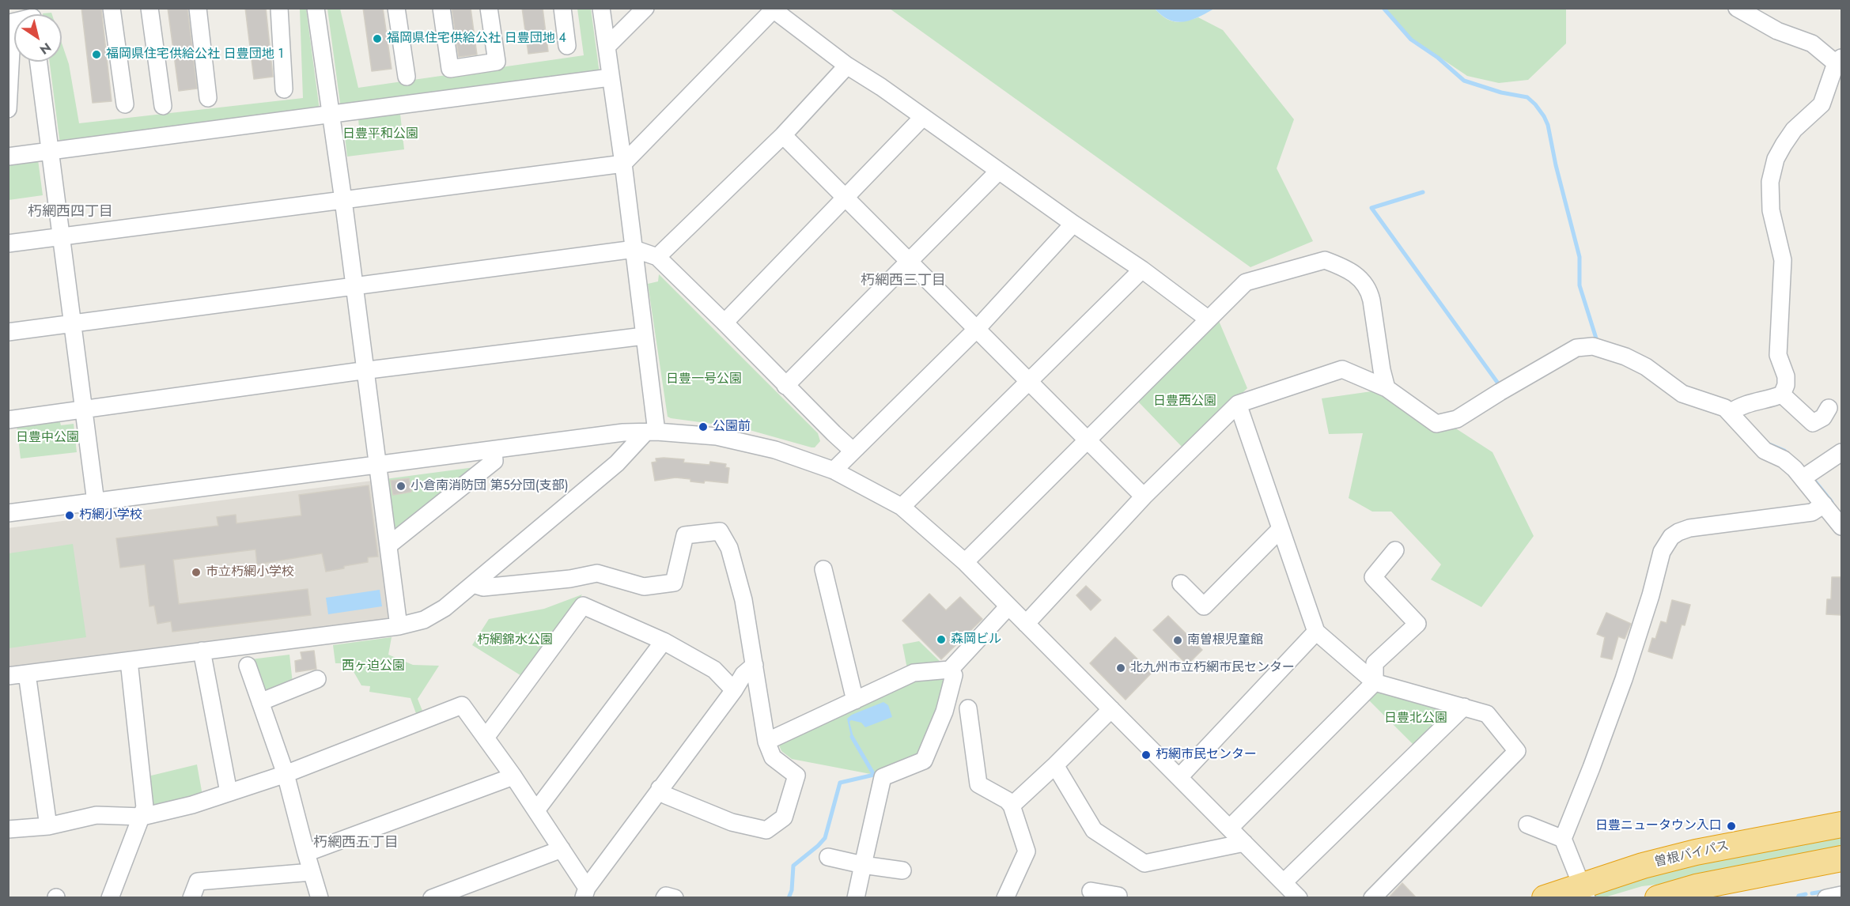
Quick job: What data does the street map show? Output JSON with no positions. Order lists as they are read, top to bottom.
{
  "streets": {
    "highway": ["曽根バイパス"]
  },
  "districts": ["朽網西四丁目", "朽網西三丁目", "朽網西五丁目"],
  "parks": [
    "日豊平和公園",
    "日豊一号公園",
    "日豊西公園",
    "日豊中公園",
    "朽網錦水公園",
    "西ヶ迫公園",
    "日豊北公園"
  ],
  "places": [
    "福岡県住宅供給公社 日豊団地 4",
    "福岡県住宅供給公社 日豊団地 1",
    "公園前",
    "小倉南消防団 第5分団(支部)",
    "朽網小学校",
    "市立朽網小学校",
    "森岡ビル",
    "南曽根児童館",
    "北九州市立朽網市民センター",
    "朽網市民センター",
    "日豊ニュータウン入口"
  ],
  "north": "bottom right"
}
